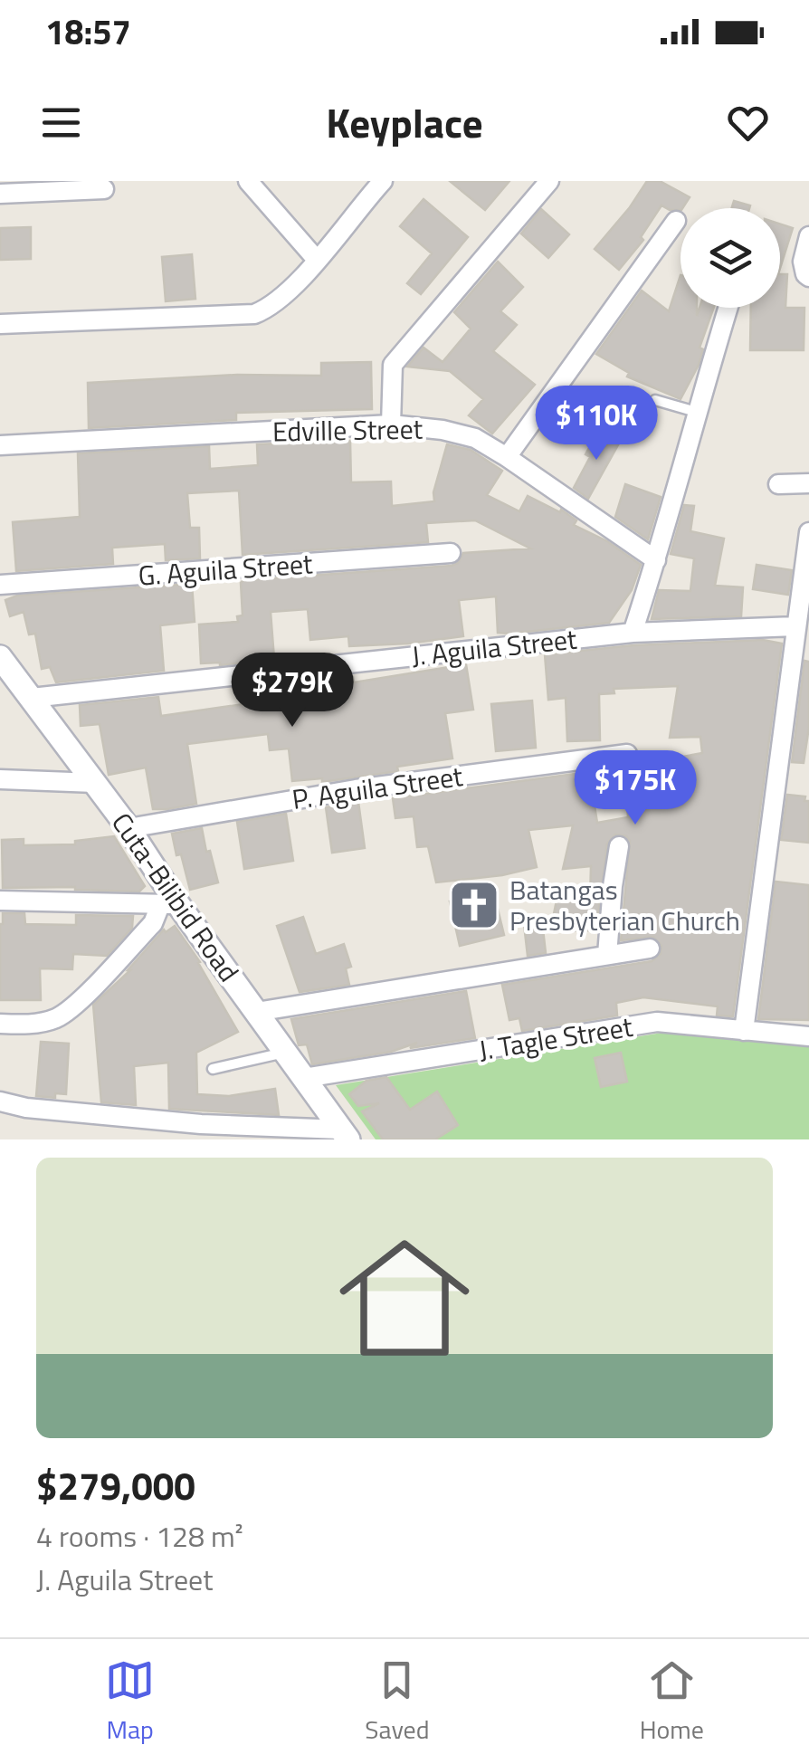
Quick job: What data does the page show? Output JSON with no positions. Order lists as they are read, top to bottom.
{
  "streets": {
    "street": [
      "Edville Street",
      "G. Aguila Street",
      "J. Aguila Street",
      "P. Aguila Street",
      "Cuta-Bilibid Road",
      "J. Tagle Street"
    ]
  },
  "crossings": [
    ["J. Aguila Street", "Cuta-Bilibid Road"],
    ["P. Aguila Street", "Cuta-Bilibid Road"],
    ["Cuta-Bilibid Road", "J. Tagle Street"]
  ],
  "places": {
    "church": ["Batangas Presbyterian Church"]
  },
  "page": {
    "status": "18:57",
    "header": "Keyplace",
    "price": ["$110K", "$279K", "$175K"],
    "list": [
      {
        "name": "$279,000",
        "note": "4 rooms · 128 m² · J. Aguila Street"
      }
    ],
    "tabs": ["Map", "Saved", "Home"]
  }
}
